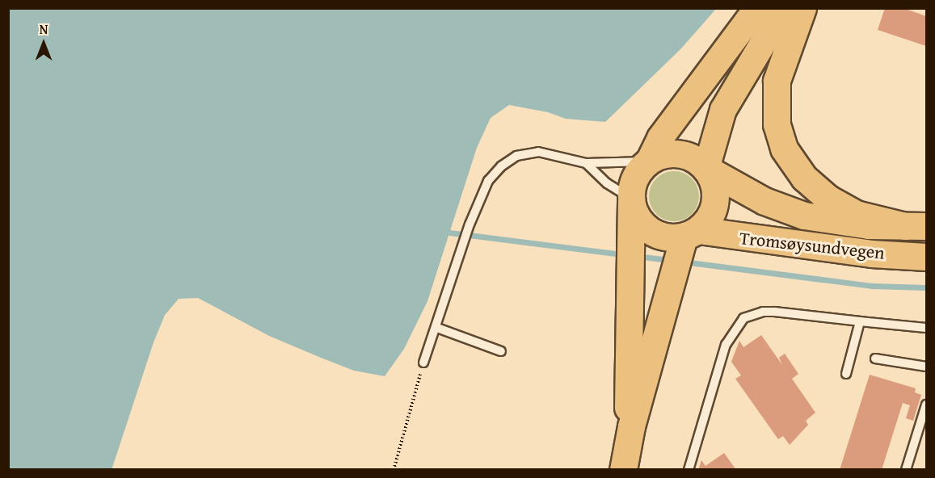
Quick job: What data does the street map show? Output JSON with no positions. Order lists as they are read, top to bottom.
{
  "streets": {
    "highway": ["Tromsøysundvegen"]
  },
  "north": "top"
}
